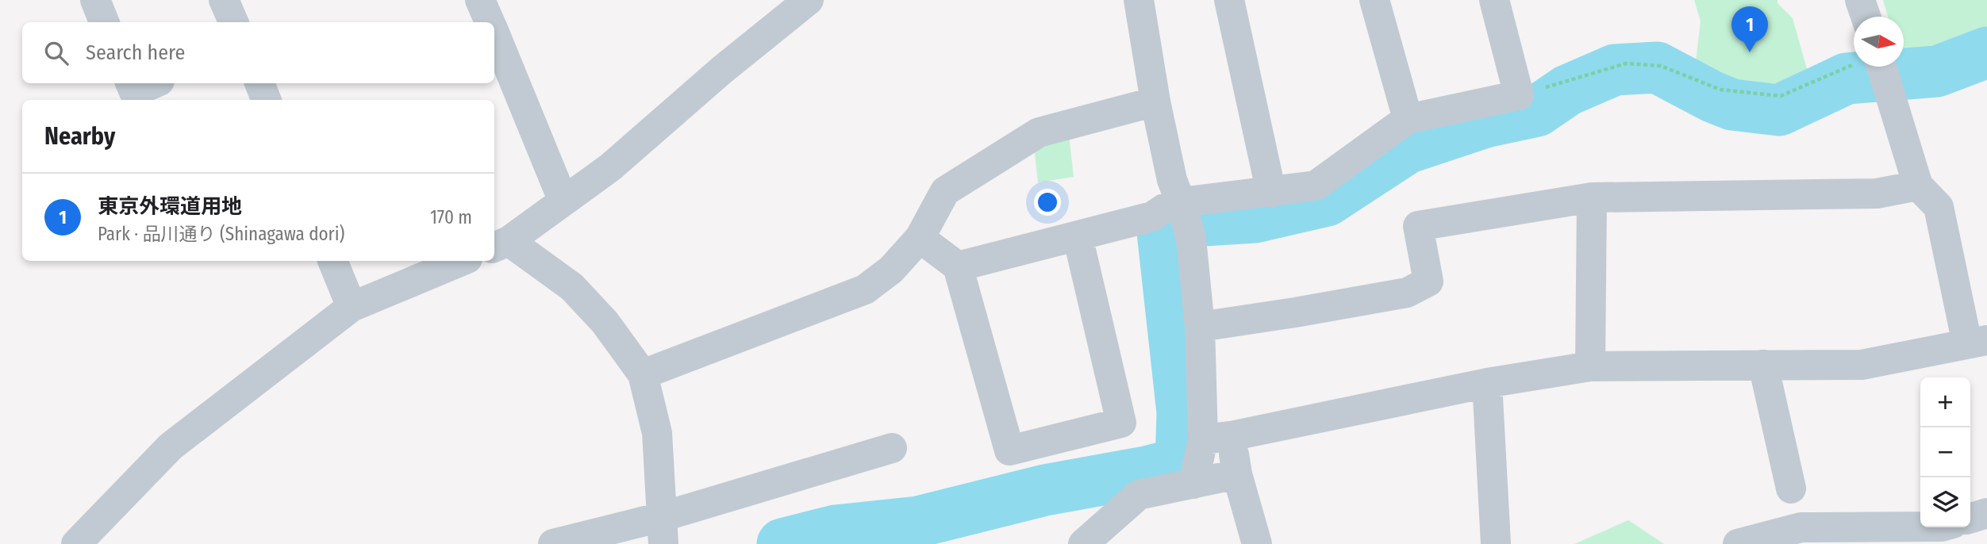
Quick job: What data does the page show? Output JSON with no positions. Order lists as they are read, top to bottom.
{
  "north": "right",
  "page": {
    "pins": "1",
    "search": "Search here",
    "heading": "Nearby",
    "list": [
      {
        "mark": "1",
        "name": "東京外環道用地",
        "note": "Park · 品川通り (Shinagawa dori)",
        "value": "170 m"
      }
    ],
    "map_buttons": ["+", "−"]
  }
}
